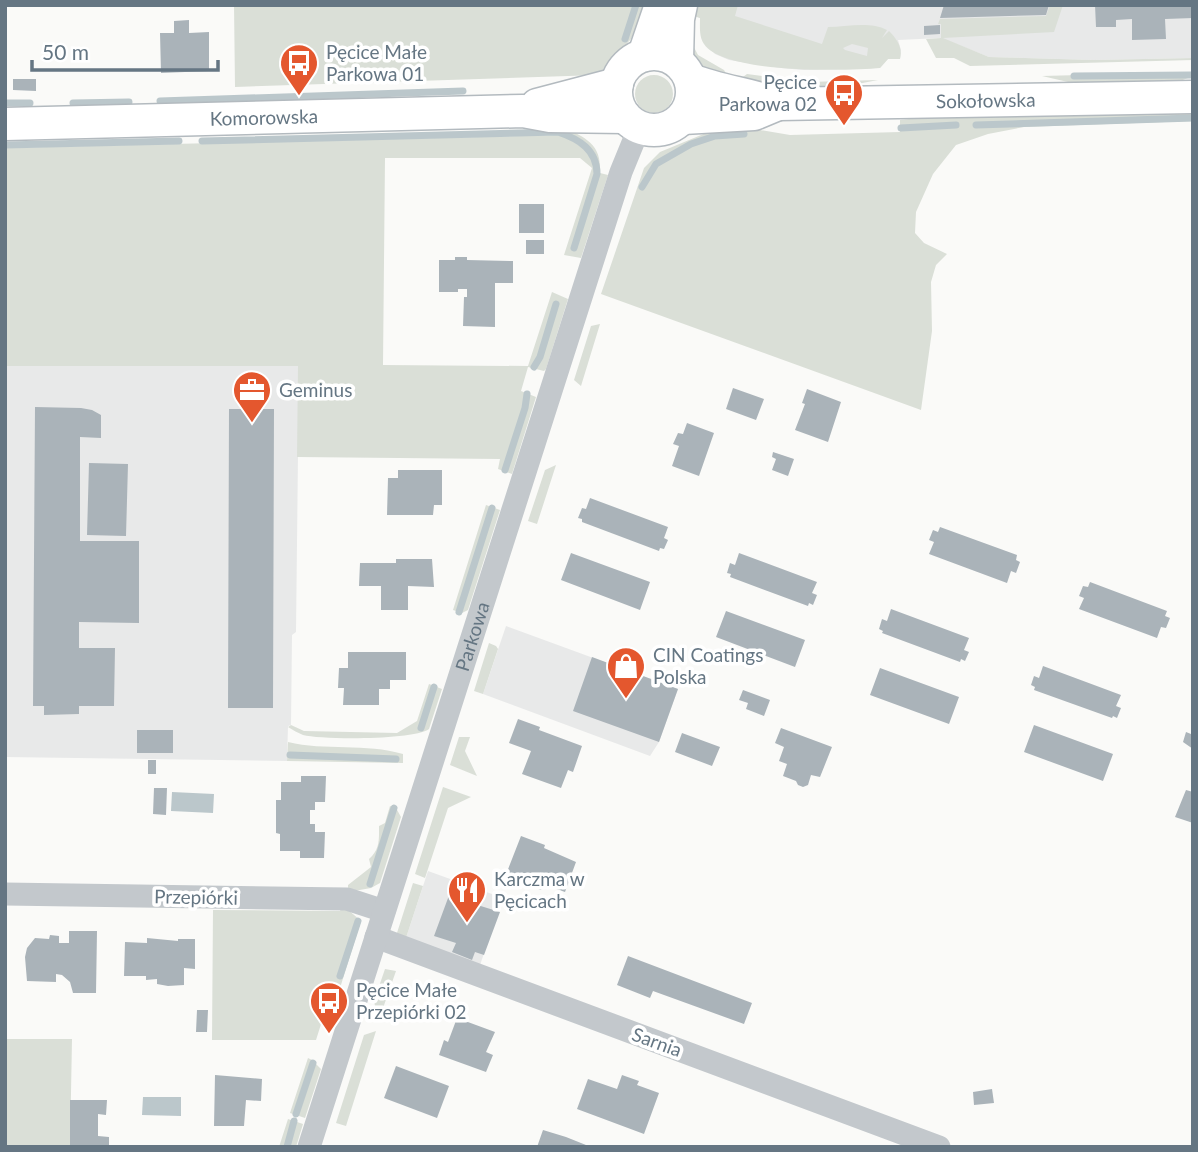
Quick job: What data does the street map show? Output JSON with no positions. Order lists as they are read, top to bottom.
{
  "streets": {
    "street": [
      "Sokołowska",
      "Komorowska",
      "Parkowa",
      "Przepiórki",
      "Sarnia"
    ]
  },
  "crossings": [
    ["Sokołowska", "Komorowska"],
    ["Sokołowska", "Parkowa"],
    ["Komorowska", "Parkowa"],
    ["Parkowa", "Przepiórki"],
    ["Parkowa", "Sarnia"]
  ],
  "places": {
    "bus stop": ["Pęcice Małe Parkowa 01", "Pęcice Parkowa 02", "Pęcice Małe Przepiórki 02"],
    "office": ["Geminus"],
    "shop": ["CIN Coatings Polska"],
    "restaurant": ["Karczma w Pęcicach"]
  },
  "scale_bar": "50 m"
}
